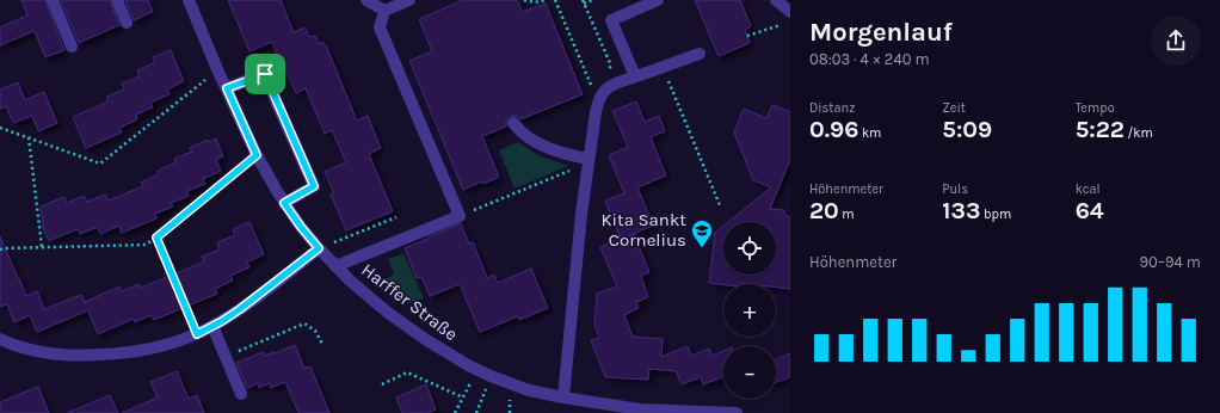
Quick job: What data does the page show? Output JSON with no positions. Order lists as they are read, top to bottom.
{
  "streets": {
    "street": ["Harffer Straße"]
  },
  "places": {
    "school or university": ["Kita Sankt Cornelius"]
  },
  "page": {
    "heading": ["Morgenlauf", "08:03 · 4 × 240 m"],
    "stats": [
      ["Distanz", "0.96 km"],
      ["Zeit", "5:09"],
      ["Tempo", "5:22 /km"],
      ["Höhenmeter", "20 m"],
      ["Puls", "133 bpm"],
      ["kcal", "64"]
    ],
    "map_buttons": ["+", "−"],
    "chart": ["Höhenmeter", "90–94 m"]
  }
}
